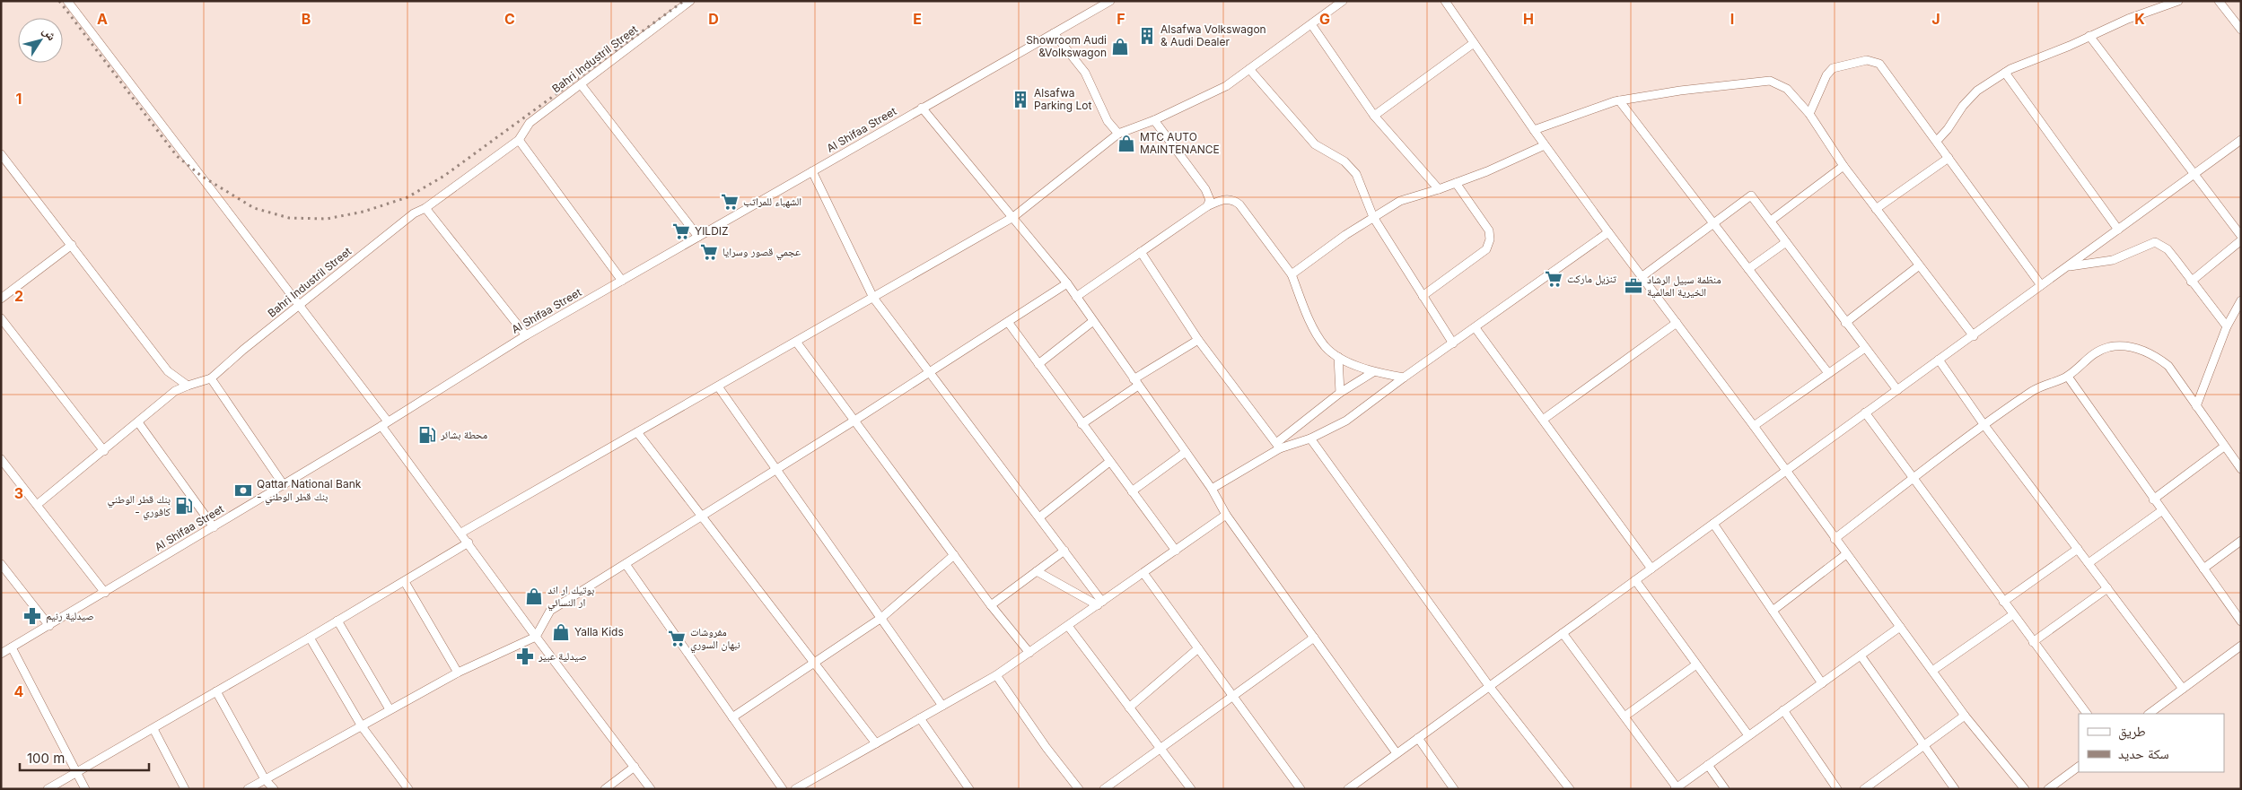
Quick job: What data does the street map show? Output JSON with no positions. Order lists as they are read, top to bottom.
{
  "streets": {
    "street": ["Bahri Industril Street", "Al Shifaa Street"]
  },
  "places": {
    "building": ["Alsafwa Volkswagon & Audi Dealer", "Alsafwa Parking Lot"],
    "shop": [
      "Showroom Audi &Volkswagon",
      "MTC AUTO MAINTENANCE",
      "بوتيك ار اند ار النسائي",
      "Yalla Kids"
    ],
    "supermarket": [
      "الشهباء للمراتب",
      "YILDIZ",
      "عجمي قصور وسرايا",
      "تنزيل ماركت",
      "مفروشات نبهان السوري"
    ],
    "office": ["منظمة سبيل الرشاد الخيرية العالمية"],
    "fuel station": ["محطة بشائر", "بنك قطر الوطني - كافوري"],
    "bank": ["Qattar National Bank - بنك قطر الوطني"],
    "pharmacy": ["صيدلية رنيم", "صيدلية عبير"]
  },
  "legend": ["طريق", "سكة حديد"],
  "scale_bar": "100 m",
  "north": "top right",
  "grid": {
    "columns": [
      "A",
      "B",
      "C",
      "D",
      "E",
      "F",
      "G",
      "H",
      "I",
      "J",
      "K"
    ],
    "rows": [
      "1",
      "2",
      "3",
      "4"
    ]
  }
}
